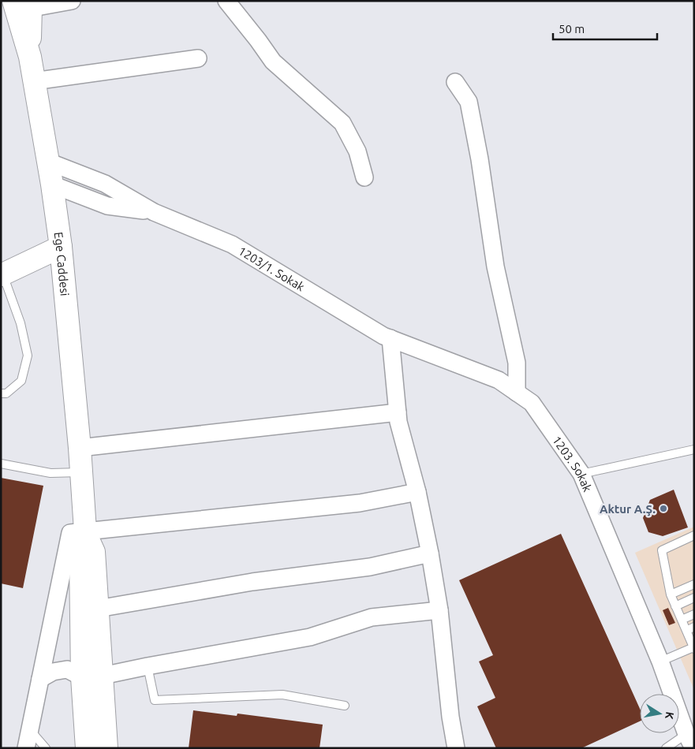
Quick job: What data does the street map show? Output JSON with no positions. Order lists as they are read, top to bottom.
{
  "streets": {
    "street": ["Ege Caddesi", "1203/1. Sokak", "1203. Sokak"]
  },
  "crossings": [
    ["Ege Caddesi", "1203/1. Sokak"],
    ["1203/1. Sokak", "1203. Sokak"]
  ],
  "places": ["Aktur A.Ş."],
  "scale_bar": "50 m",
  "north": "right"
}
